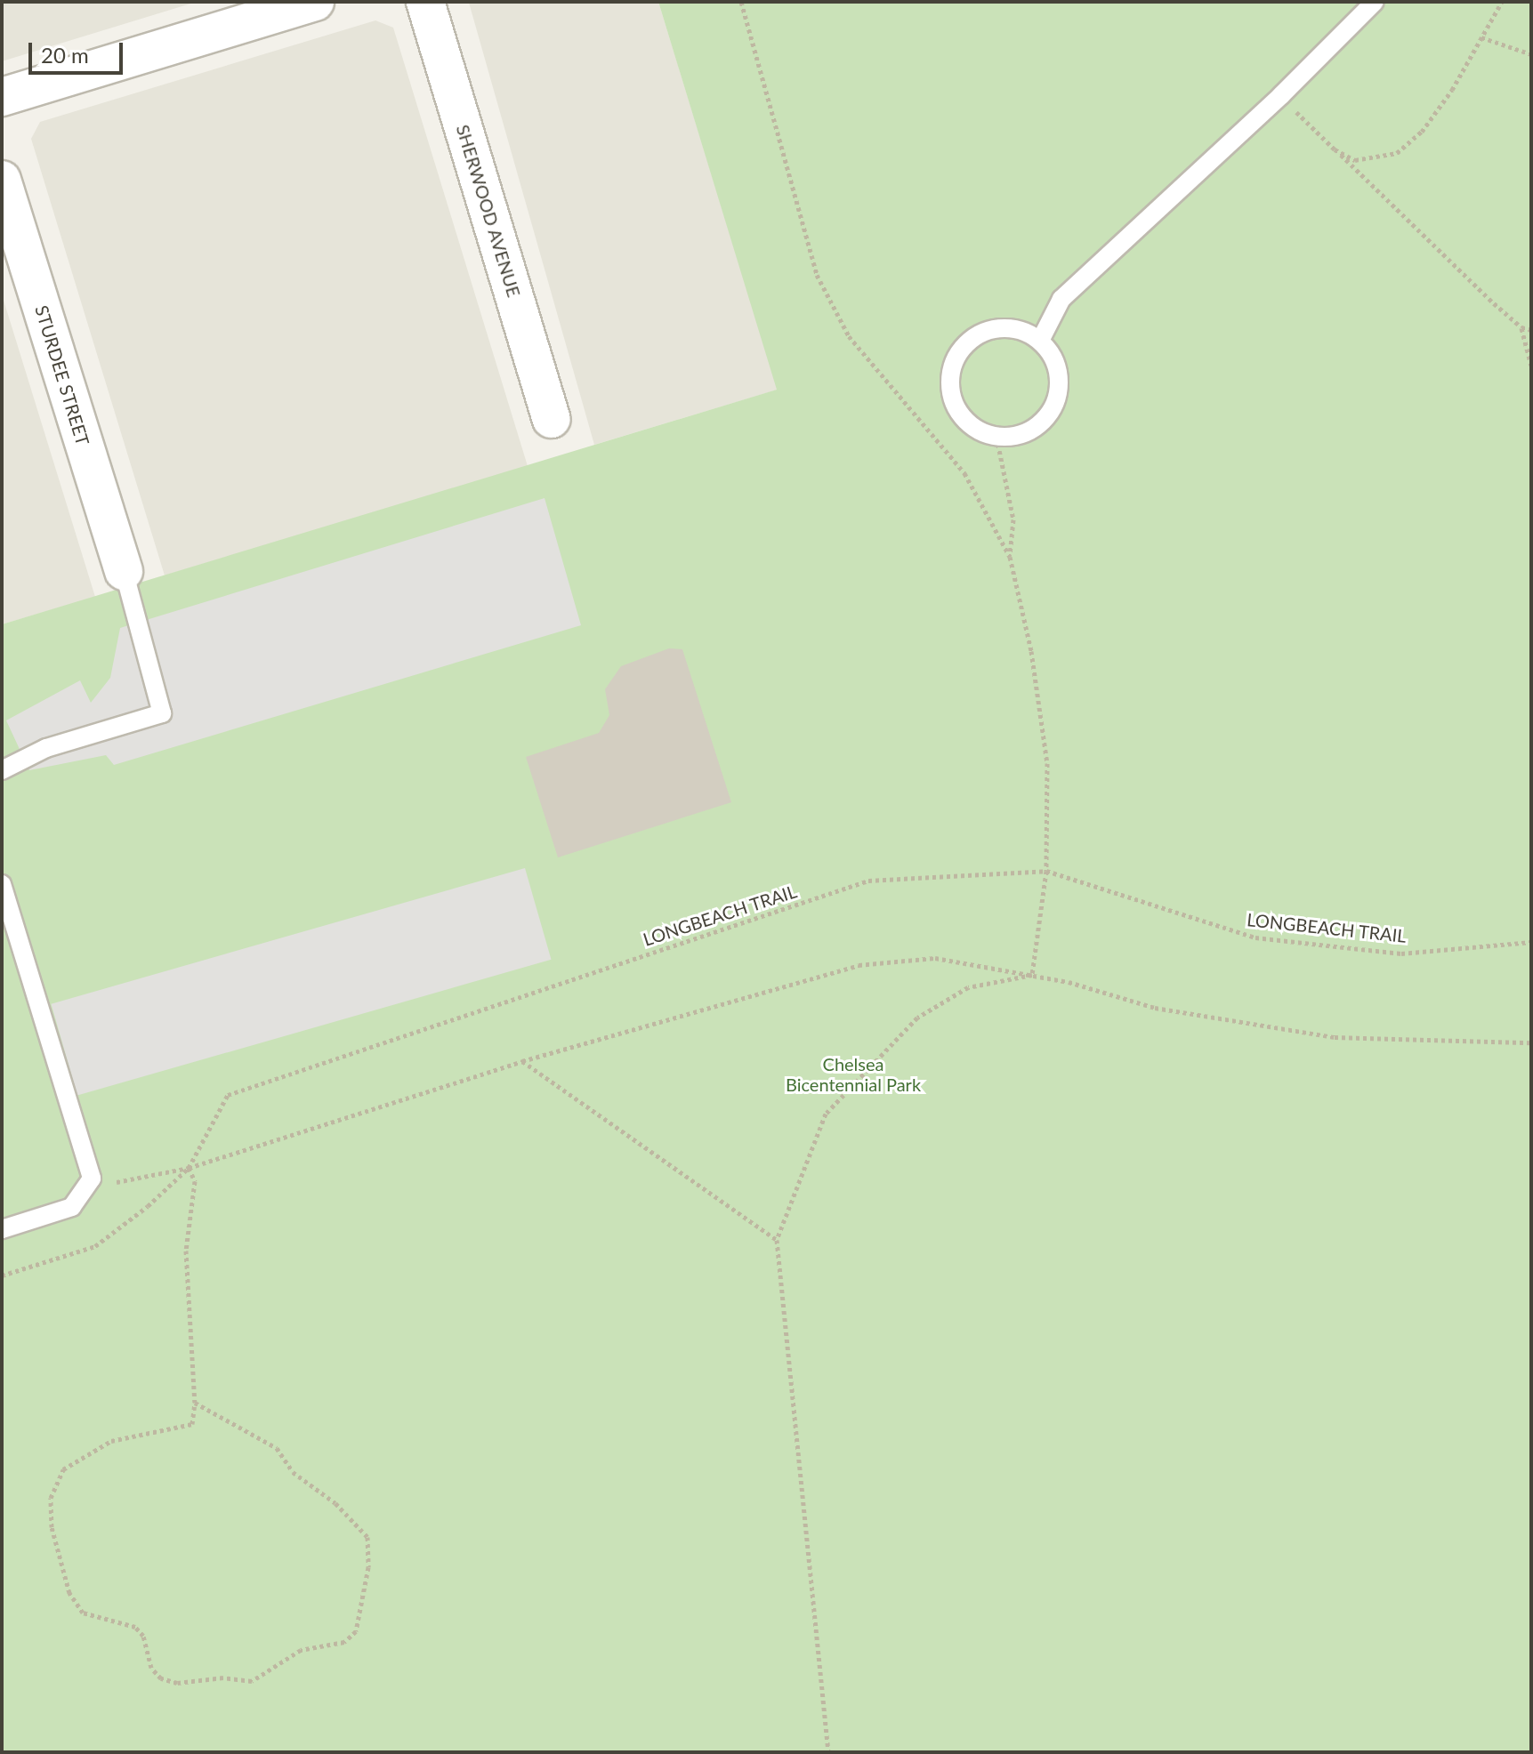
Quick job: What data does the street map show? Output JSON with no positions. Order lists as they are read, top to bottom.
{
  "streets": {
    "street": ["SHERWOOD AVENUE", "STURDEE STREET"],
    "path": ["LONGBEACH TRAIL"]
  },
  "parks": ["Chelsea Bicentennial Park"],
  "scale_bar": "20 m"
}
